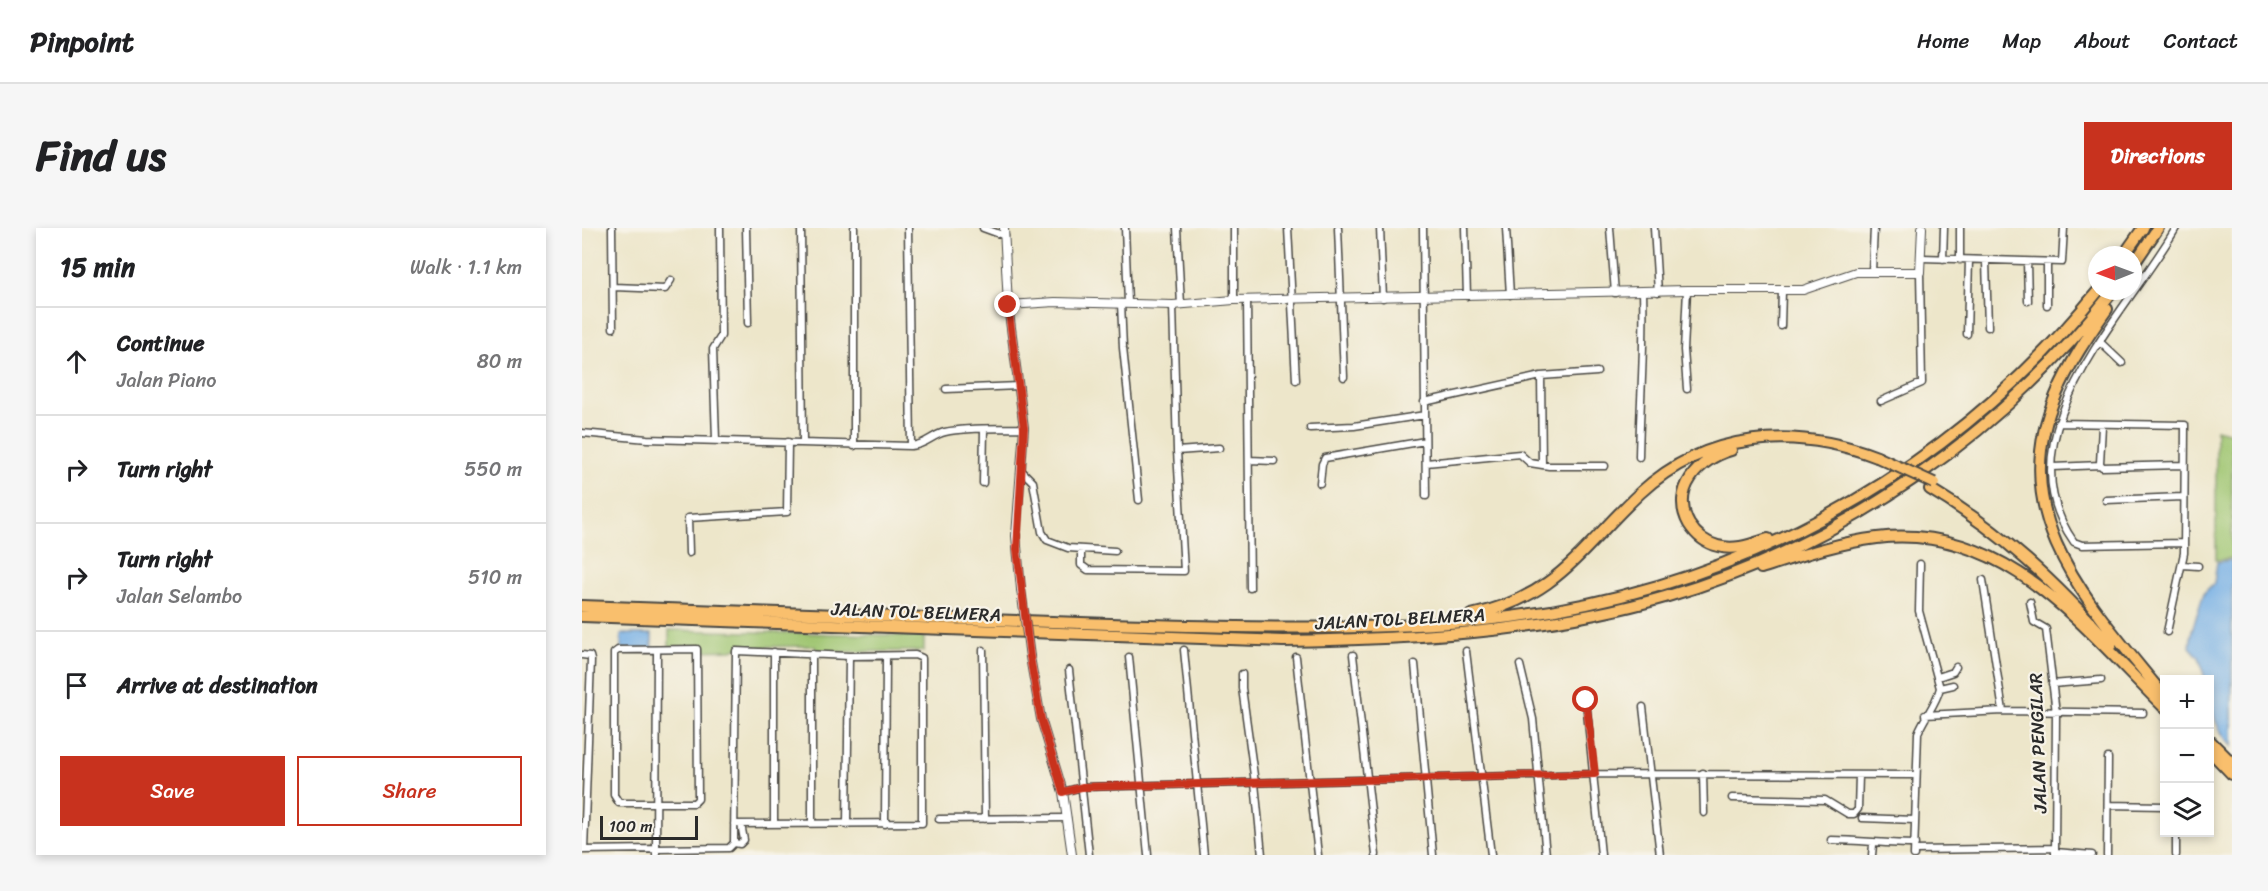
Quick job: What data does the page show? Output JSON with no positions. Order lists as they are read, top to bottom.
{
  "streets": {
    "highway": ["JALAN TOL BELMERA"],
    "street": ["JALAN PENGILAR"]
  },
  "scale_bar": "100 m",
  "north": "left",
  "page": {
    "header": "Pinpoint",
    "nav": [
      "Home",
      "Map",
      "About",
      "Contact"
    ],
    "title": "Find us",
    "buttons": [
      "Directions",
      ["Save", "Share"]
    ],
    "heading": ["15 min", "Walk · 1.1 km"],
    "list": [
      ["Continue", "Jalan Piano", "80 m"],
      ["Turn right", "550 m"],
      ["Turn right", "Jalan Selambo", "510 m"],
      "Arrive at destination"
    ],
    "map_buttons": ["+", "−"],
    "scale": "100 m"
  }
}
